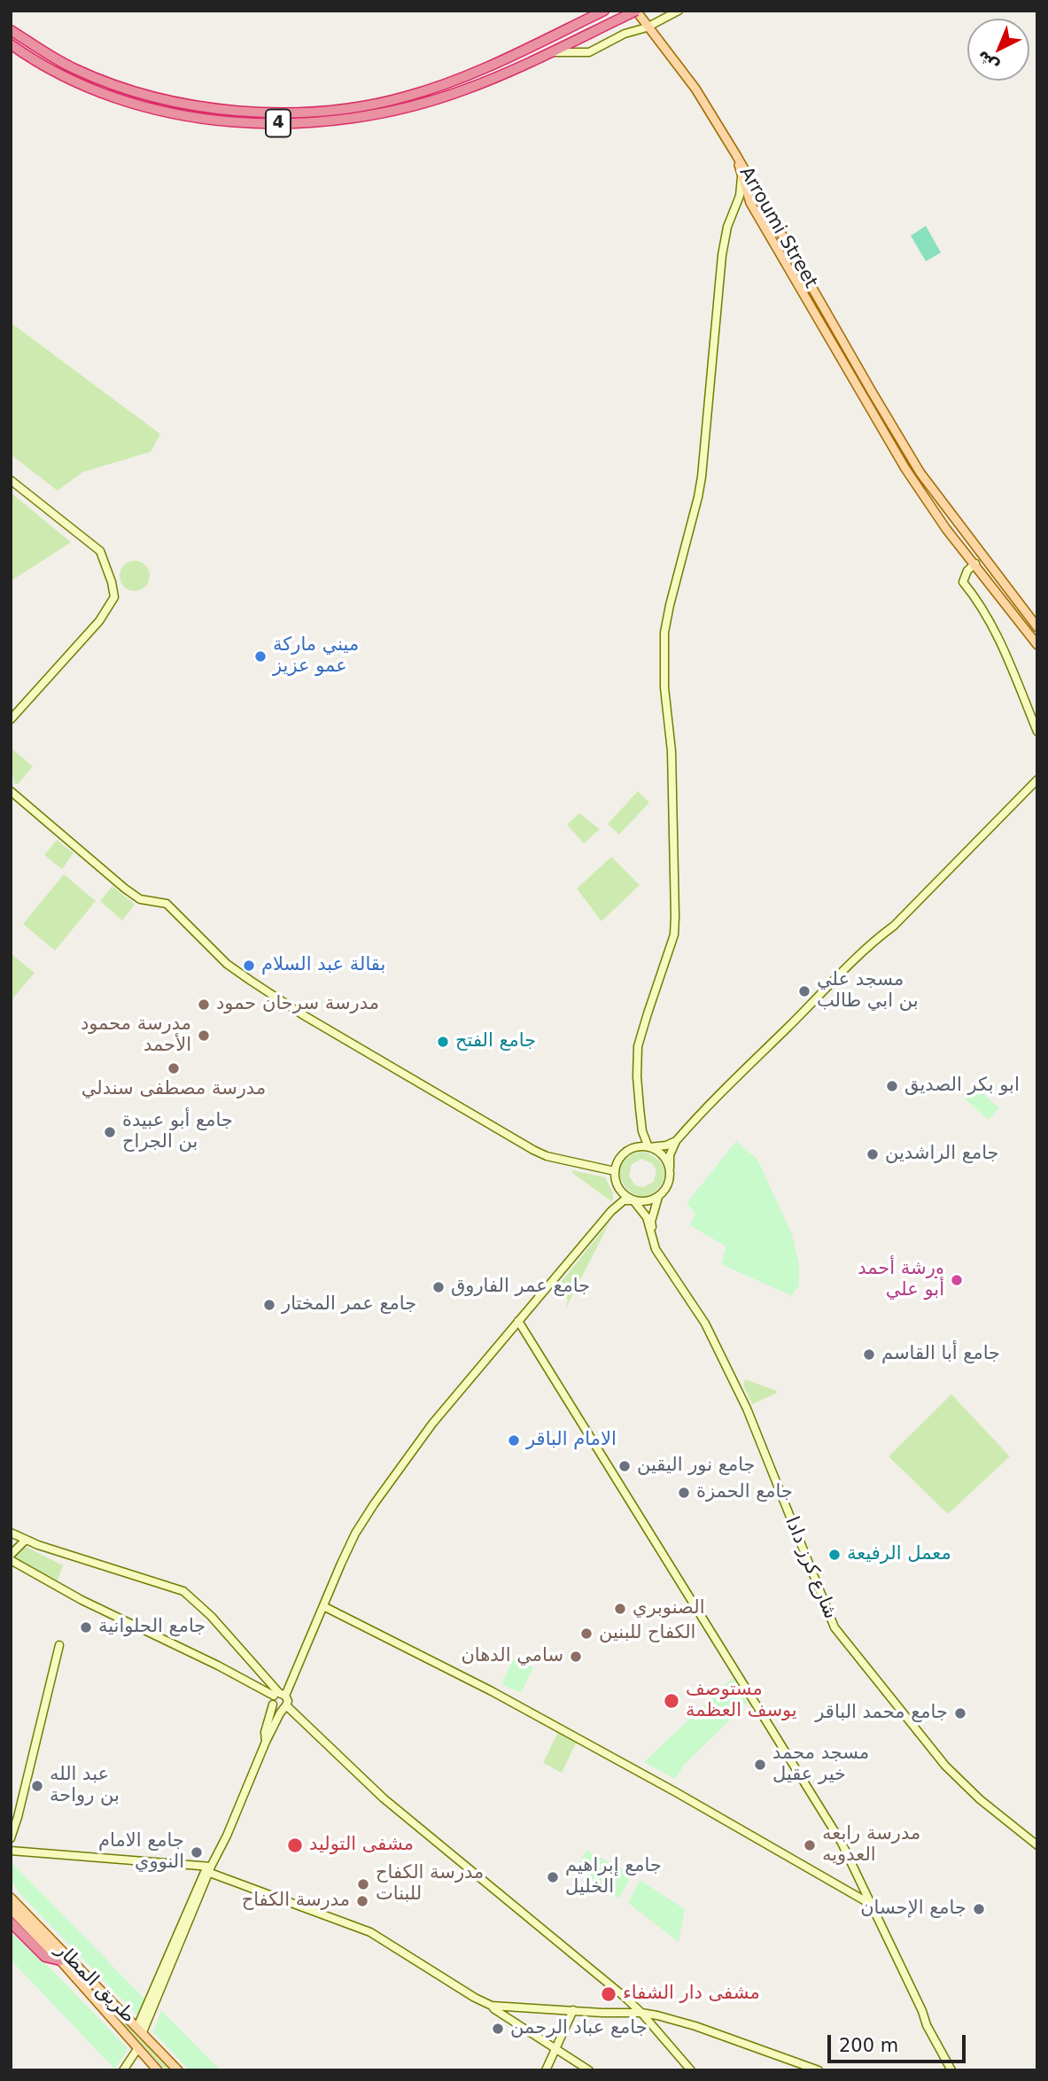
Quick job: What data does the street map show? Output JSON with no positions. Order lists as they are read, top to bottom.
{
  "streets": {
    "highway": ["4"],
    "main road": ["Arroumi Street", "شارع كرز دادا", "طريق المطار"]
  },
  "places": [
    "ميني ماركة عمو عزيز",
    "بقالة عبد السلام",
    "مسجد علي بن ابي طالب",
    "مدرسة سرحان حمود",
    "مدرسة محمود الأحمد",
    "جامع الفتح",
    "مدرسة مصطفى سندلي",
    "ابو بكر الصديق",
    "جامع أبو عبيدة بن الجراح",
    "جامع الراشدين",
    "ورشة أحمد أبو علي",
    "جامع عمر الفاروق",
    "جامع عمر المختار",
    "جامع أبا القاسم",
    "الامام الباقر",
    "جامع نور اليقين",
    "جامع الحمزة",
    "معمل الرفيعة",
    "الصنوبري",
    "جامع الحلوانية",
    "الكفاح للبنين",
    "سامي الدهان",
    "مستوصف يوسف العظمة",
    "جامع محمد الباقر",
    "مسجد محمد خير عقيل",
    "عبد الله بن رواحة",
    "مشفى التوليد",
    "مدرسة رابعه العدويه",
    "جامع الامام النووي",
    "جامع إبراهيم الخليل",
    "مدرسة الكفاح للبنات",
    "مدرسة الكفاح",
    "جامع الإحسان",
    "مشفى دار الشفاء",
    "جامع عباد الرحمن"
  ],
  "scale_bar": "200 m",
  "north": "bottom left"
}
